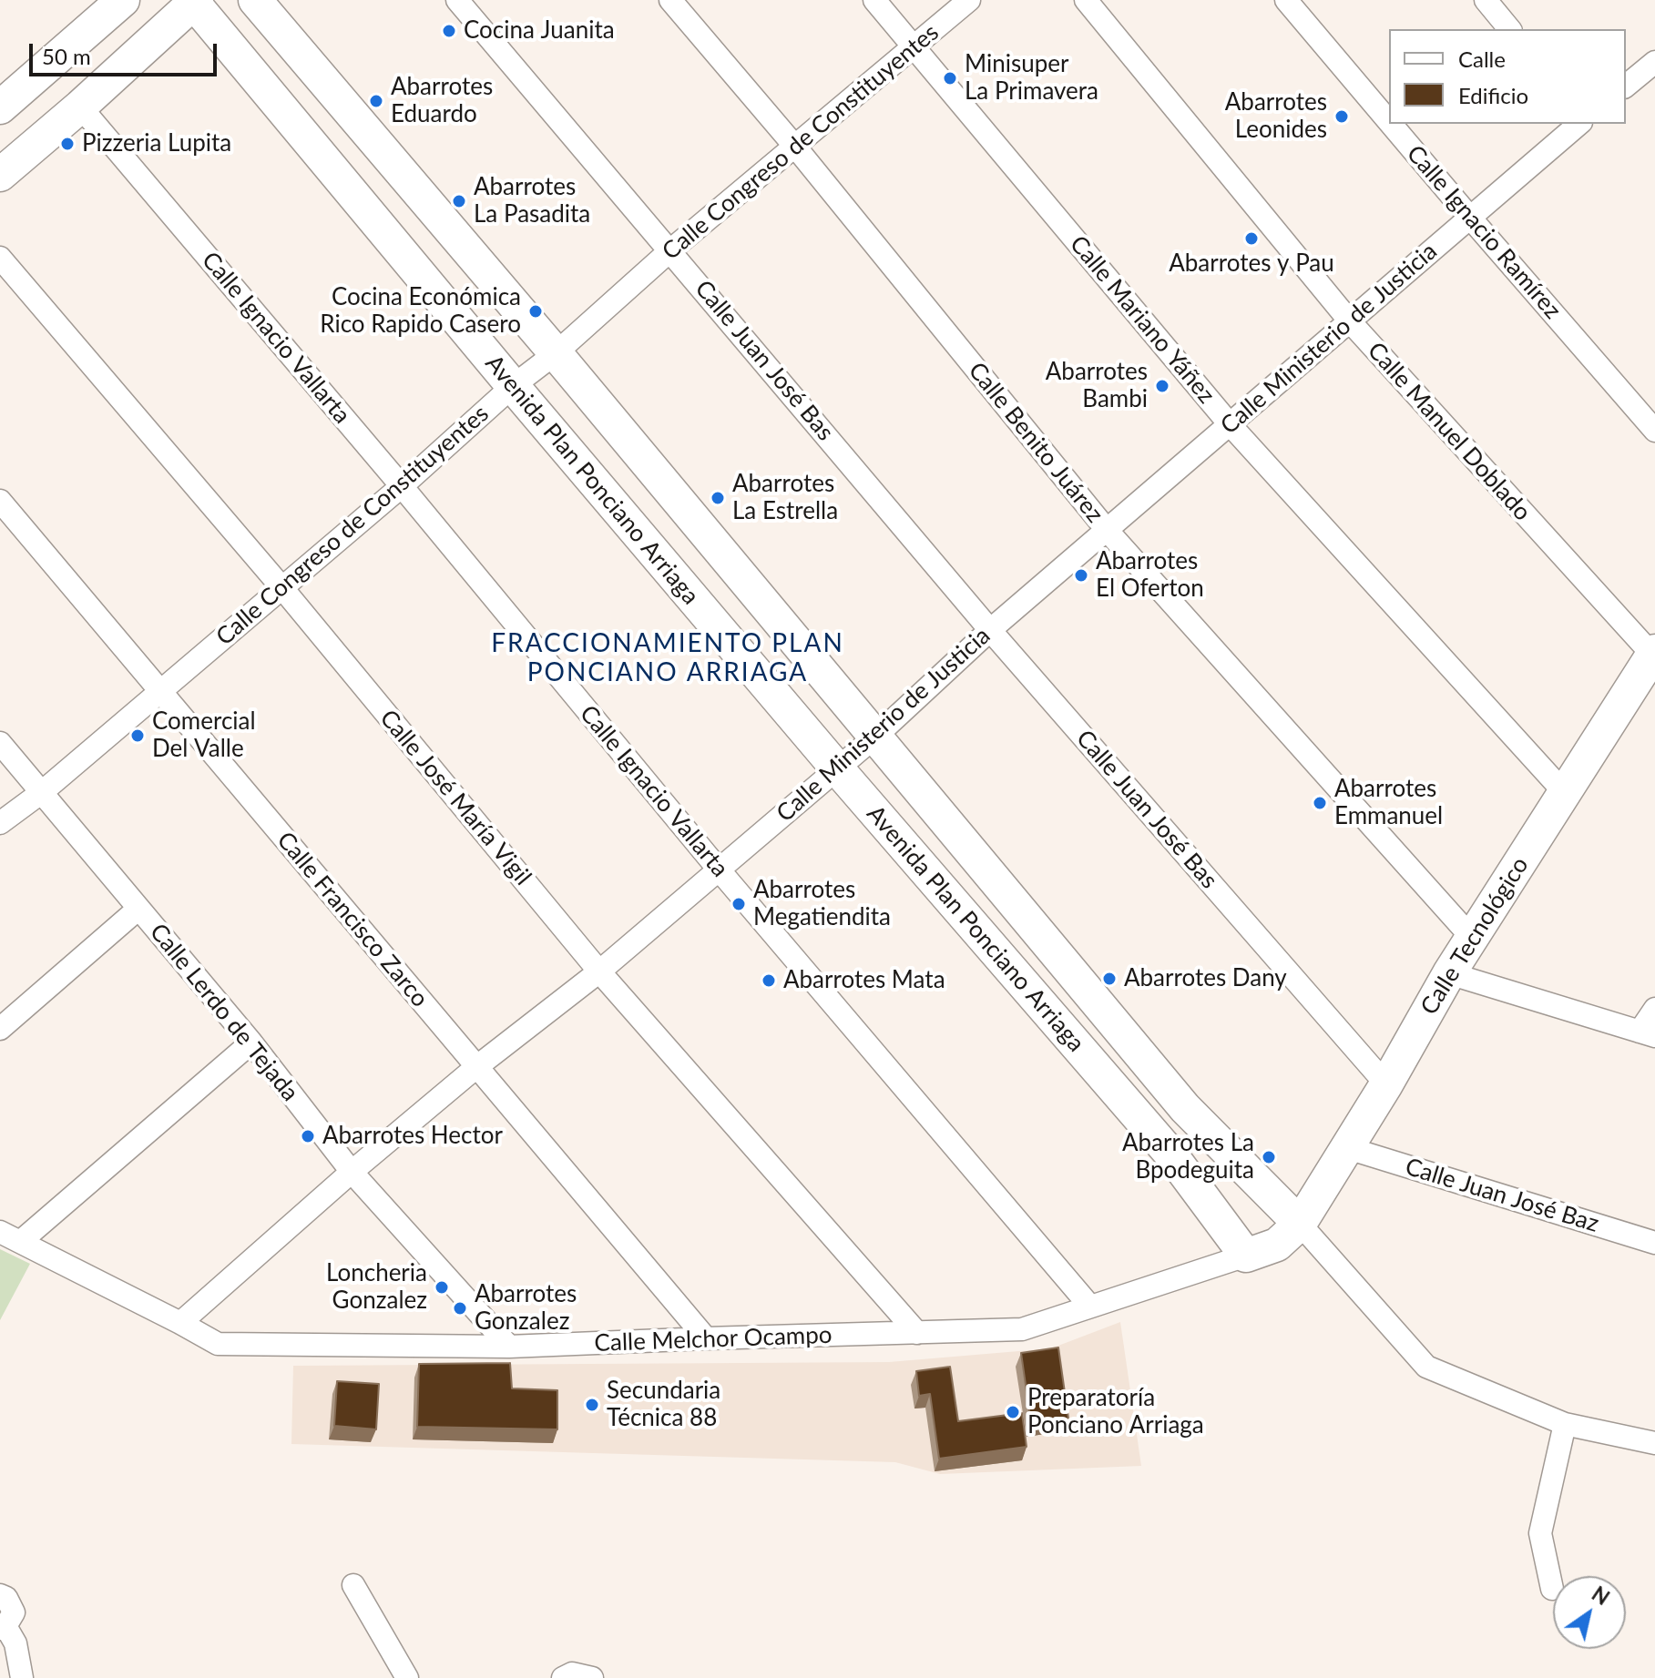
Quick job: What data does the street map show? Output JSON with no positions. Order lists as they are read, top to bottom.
{
  "streets": {
    "street": [
      "Calle Congreso de Constituyentes",
      "Calle Ignacio Ramírez",
      "Calle Mariano Yáñez",
      "Calle Ignacio Vallarta",
      "Calle Ministerio de Justicia",
      "Calle Juan José Bas",
      "Calle Manuel Doblado",
      "Calle Benito Juárez",
      "Avenida Plan Ponciano Arriaga",
      "Calle José María Vigil",
      "Calle Francisco Zarco",
      "Calle Tecnológico",
      "Calle Lerdo de Tejada",
      "Calle Juan José Baz",
      "Calle Melchor Ocampo"
    ]
  },
  "crossings": [
    ["Calle Congreso de Constituyentes", "Calle Mariano Yáñez"],
    ["Calle Congreso de Constituyentes", "Calle Ignacio Vallarta"],
    ["Calle Congreso de Constituyentes", "Calle Juan José Bas"],
    ["Calle Congreso de Constituyentes", "Calle Benito Juárez"],
    ["Calle Congreso de Constituyentes", "Avenida Plan Ponciano Arriaga"],
    ["Calle Congreso de Constituyentes", "Calle José María Vigil"],
    ["Calle Congreso de Constituyentes", "Calle Francisco Zarco"],
    ["Calle Congreso de Constituyentes", "Calle Lerdo de Tejada"],
    ["Calle Ignacio Ramírez", "Calle Ministerio de Justicia"],
    ["Calle Mariano Yáñez", "Calle Ministerio de Justicia"],
    ["Calle Mariano Yáñez", "Calle Tecnológico"],
    ["Calle Ignacio Vallarta", "Calle Ministerio de Justicia"],
    ["Calle Ignacio Vallarta", "Calle Melchor Ocampo"],
    ["Calle Ministerio de Justicia", "Calle Juan José Bas"],
    ["Calle Ministerio de Justicia", "Calle Manuel Doblado"],
    ["Calle Ministerio de Justicia", "Calle Benito Juárez"],
    ["Calle Ministerio de Justicia", "Avenida Plan Ponciano Arriaga"],
    ["Calle Ministerio de Justicia", "Calle José María Vigil"],
    ["Calle Ministerio de Justicia", "Calle Francisco Zarco"],
    ["Calle Ministerio de Justicia", "Calle Lerdo de Tejada"],
    ["Calle Ministerio de Justicia", "Calle Melchor Ocampo"],
    ["Calle Juan José Bas", "Calle Tecnológico"],
    ["Calle Manuel Doblado", "Calle Tecnológico"],
    ["Calle Benito Juárez", "Calle Tecnológico"],
    ["Avenida Plan Ponciano Arriaga", "Calle Tecnológico"],
    ["Avenida Plan Ponciano Arriaga", "Calle Melchor Ocampo"],
    ["Calle José María Vigil", "Calle Melchor Ocampo"],
    ["Calle Francisco Zarco", "Calle Melchor Ocampo"],
    ["Calle Tecnológico", "Calle Juan José Baz"],
    ["Calle Tecnológico", "Calle Melchor Ocampo"],
    ["Calle Lerdo de Tejada", "Calle Melchor Ocampo"]
  ],
  "districts": ["FRACCIONAMIENTO PLAN PONCIANO ARRIAGA"],
  "places": [
    "Cocina Juanita",
    "Minisuper La Primavera",
    "Abarrotes Eduardo",
    "Abarrotes Leonides",
    "Pizzeria Lupita",
    "Abarrotes La Pasadita",
    "Abarrotes y Pau",
    "Cocina Económica Rico Rapido Casero",
    "Abarrotes Bambi",
    "Abarrotes La Estrella",
    "Abarrotes El Oferton",
    "Comercial Del Valle",
    "Abarrotes Emmanuel",
    "Abarrotes Megatiendita",
    "Abarrotes Dany",
    "Abarrotes Mata",
    "Abarrotes Hector",
    "Abarrotes La Bpodeguita",
    "Loncheria Gonzalez",
    "Abarrotes Gonzalez",
    "Secundaria Técnica 88",
    "Preparatoría Ponciano Arriaga"
  ],
  "legend": ["Calle", "Edificio"],
  "scale_bar": "50 m",
  "north": "top right"
}
